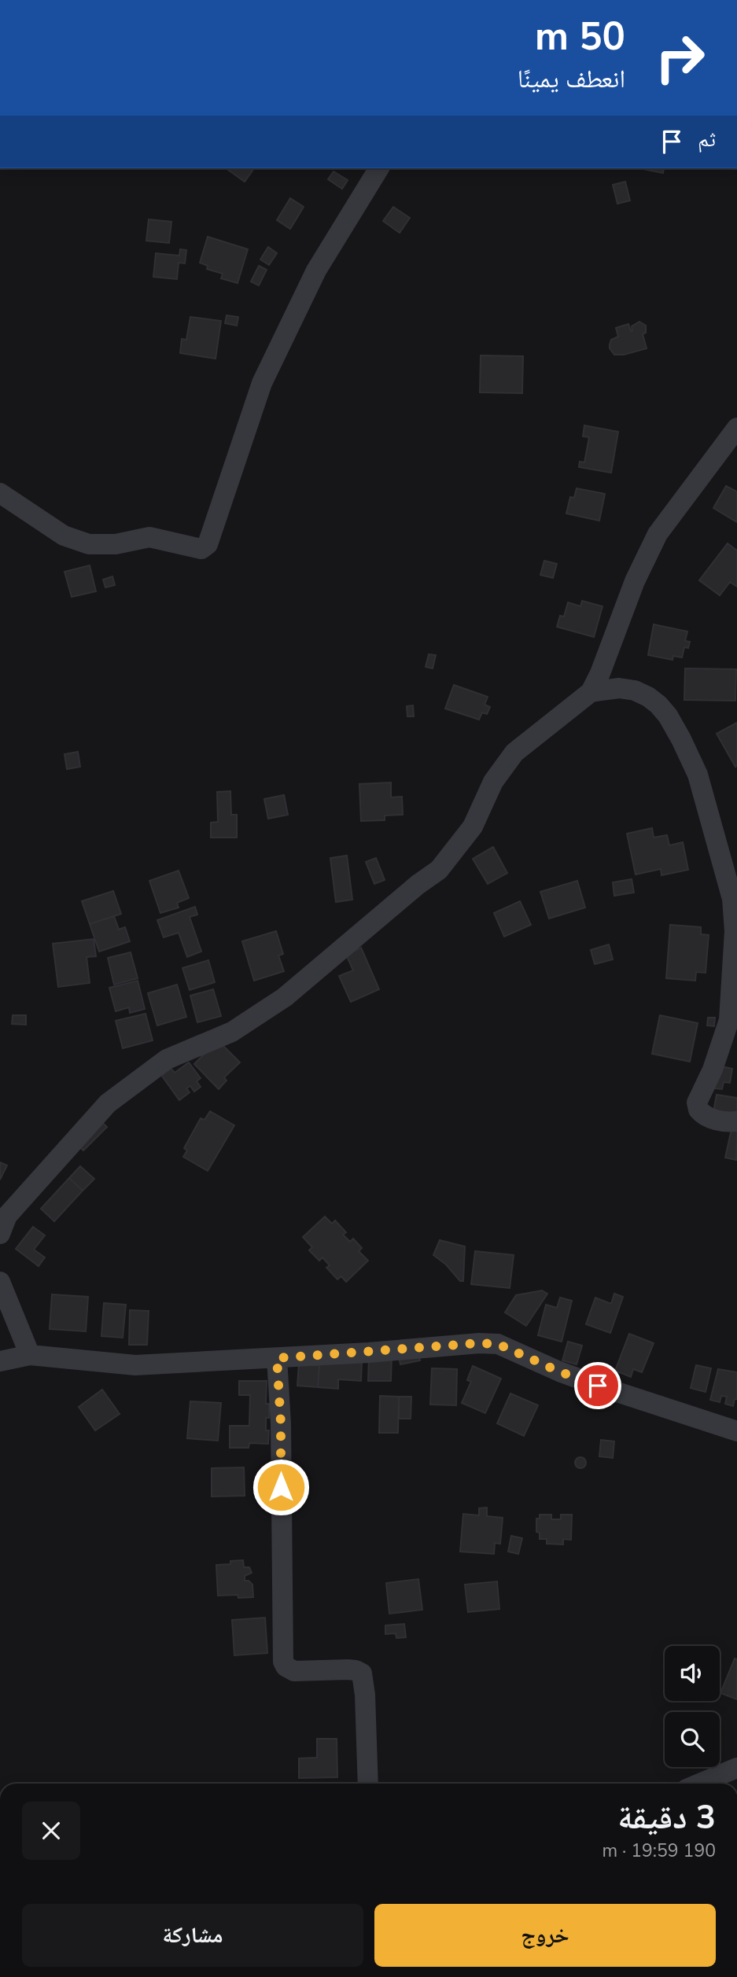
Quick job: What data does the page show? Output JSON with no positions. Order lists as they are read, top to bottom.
{
  "page": {
    "turn": ["50 m", "انعطف يمينًا"],
    "then": "ثم",
    "heading": ["3 دقيقة", "190 m · 19:59"],
    "buttons": ["خروج", "مشاركة"]
  }
}
